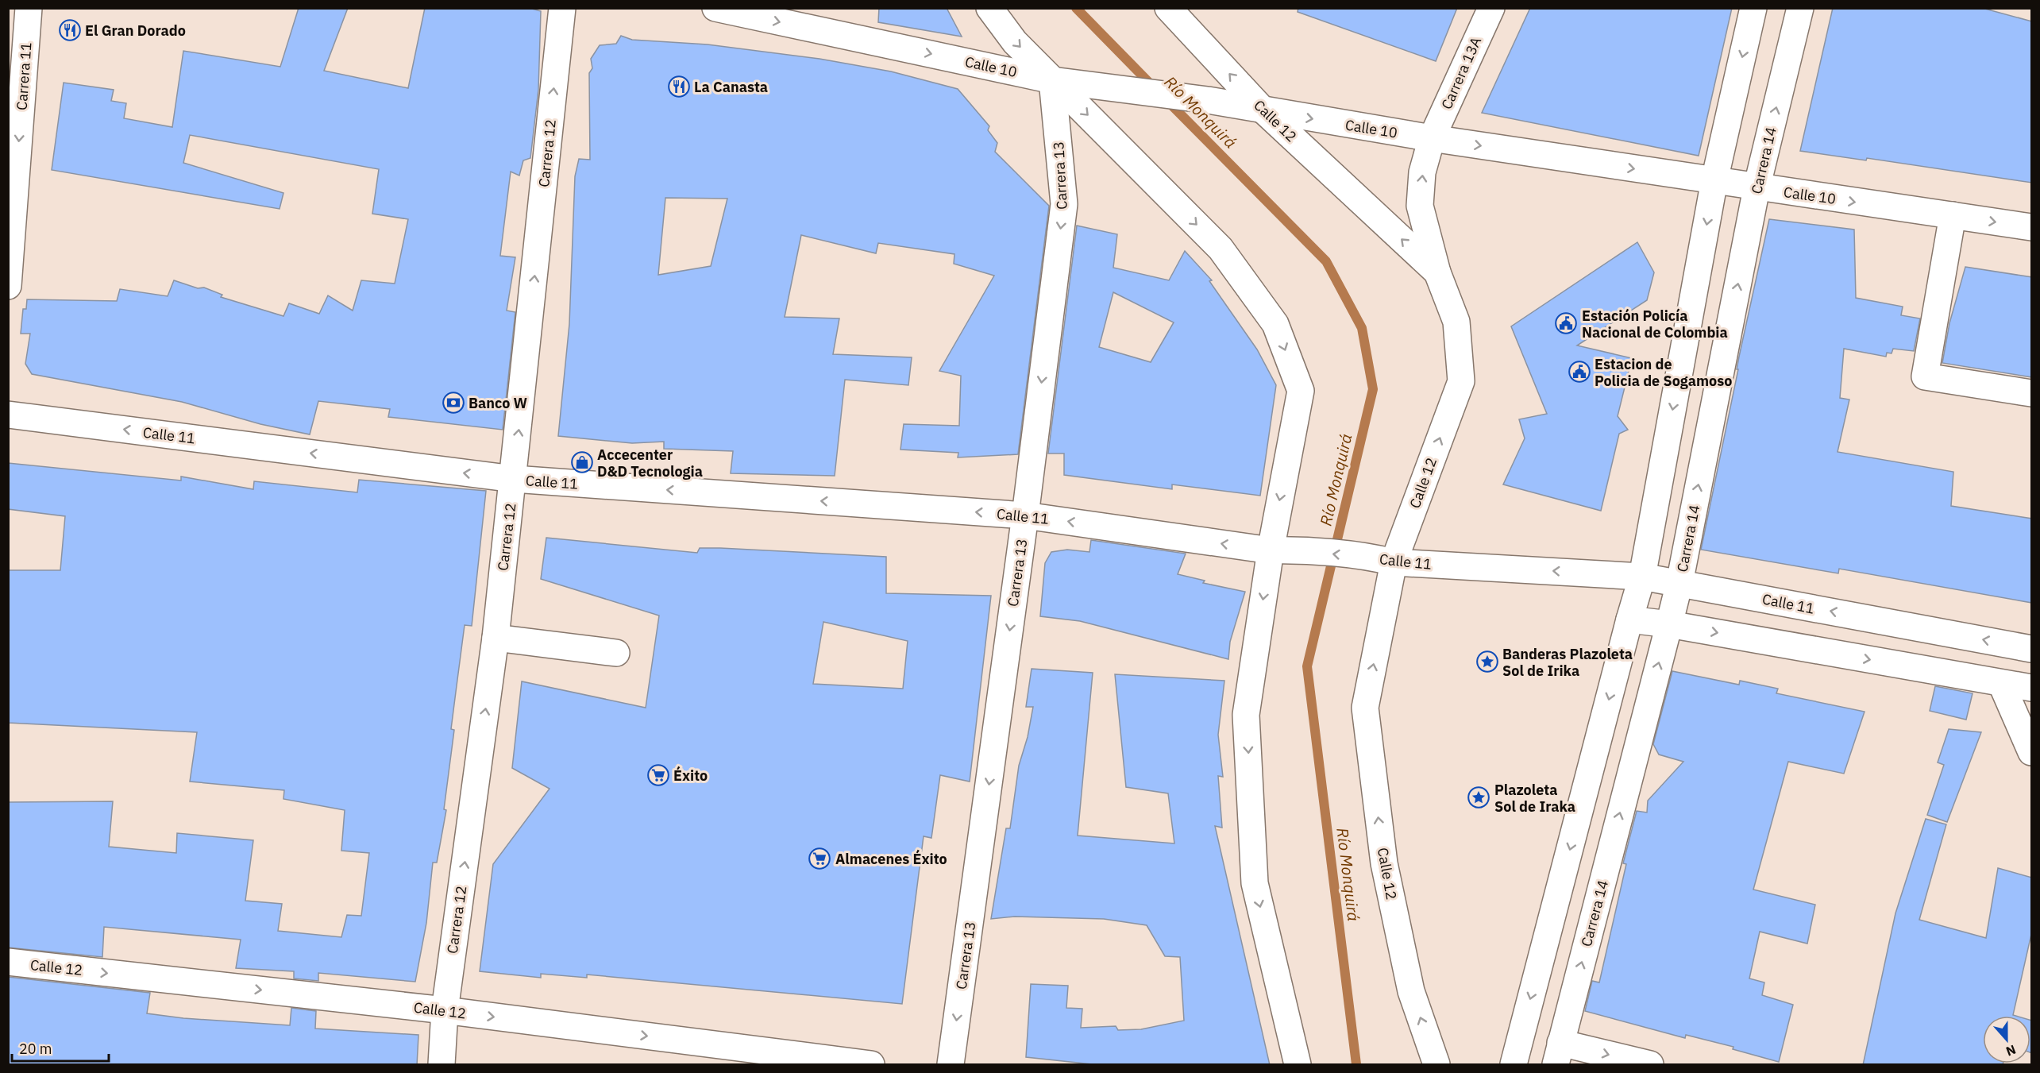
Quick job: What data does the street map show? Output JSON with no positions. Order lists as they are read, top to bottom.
{
  "streets": {
    "street": [
      "Calle 10",
      "Carrera 13A",
      "Carrera 11",
      "Calle 12",
      "Carrera 12",
      "Carrera 14",
      "Carrera 13",
      "Calle 11"
    ]
  },
  "crossings": [
    ["Calle 10", "Carrera 13A"],
    ["Calle 10", "Calle 12"],
    ["Calle 10", "Carrera 14"],
    ["Calle 10", "Carrera 13"],
    ["Carrera 13A", "Calle 12"],
    ["Calle 12", "Carrera 12"],
    ["Calle 12", "Calle 11"],
    ["Carrera 12", "Calle 11"],
    ["Carrera 14", "Calle 11"],
    ["Carrera 13", "Calle 11"]
  ],
  "one_way": [
    "Calle 10",
    "Carrera 13A",
    "Carrera 11",
    "Carrera 12",
    "Carrera 13",
    "Calle 11"
  ],
  "water": ["Río Monquirá"],
  "places": {
    "restaurant": ["El Gran Dorado", "La Canasta"],
    "public building": ["Estación Policía Nacional de Colombia", "Estacion de Policia de Sogamoso"],
    "bank": ["Banco W"],
    "shop": ["Accecenter D&D Tecnologia"],
    "place": ["Banderas Plazoleta Sol de Irika", "Plazoleta Sol de Iraka"],
    "supermarket": ["Éxito", "Almacenes Éxito"]
  },
  "scale_bar": "20 m",
  "north": "bottom"
}
